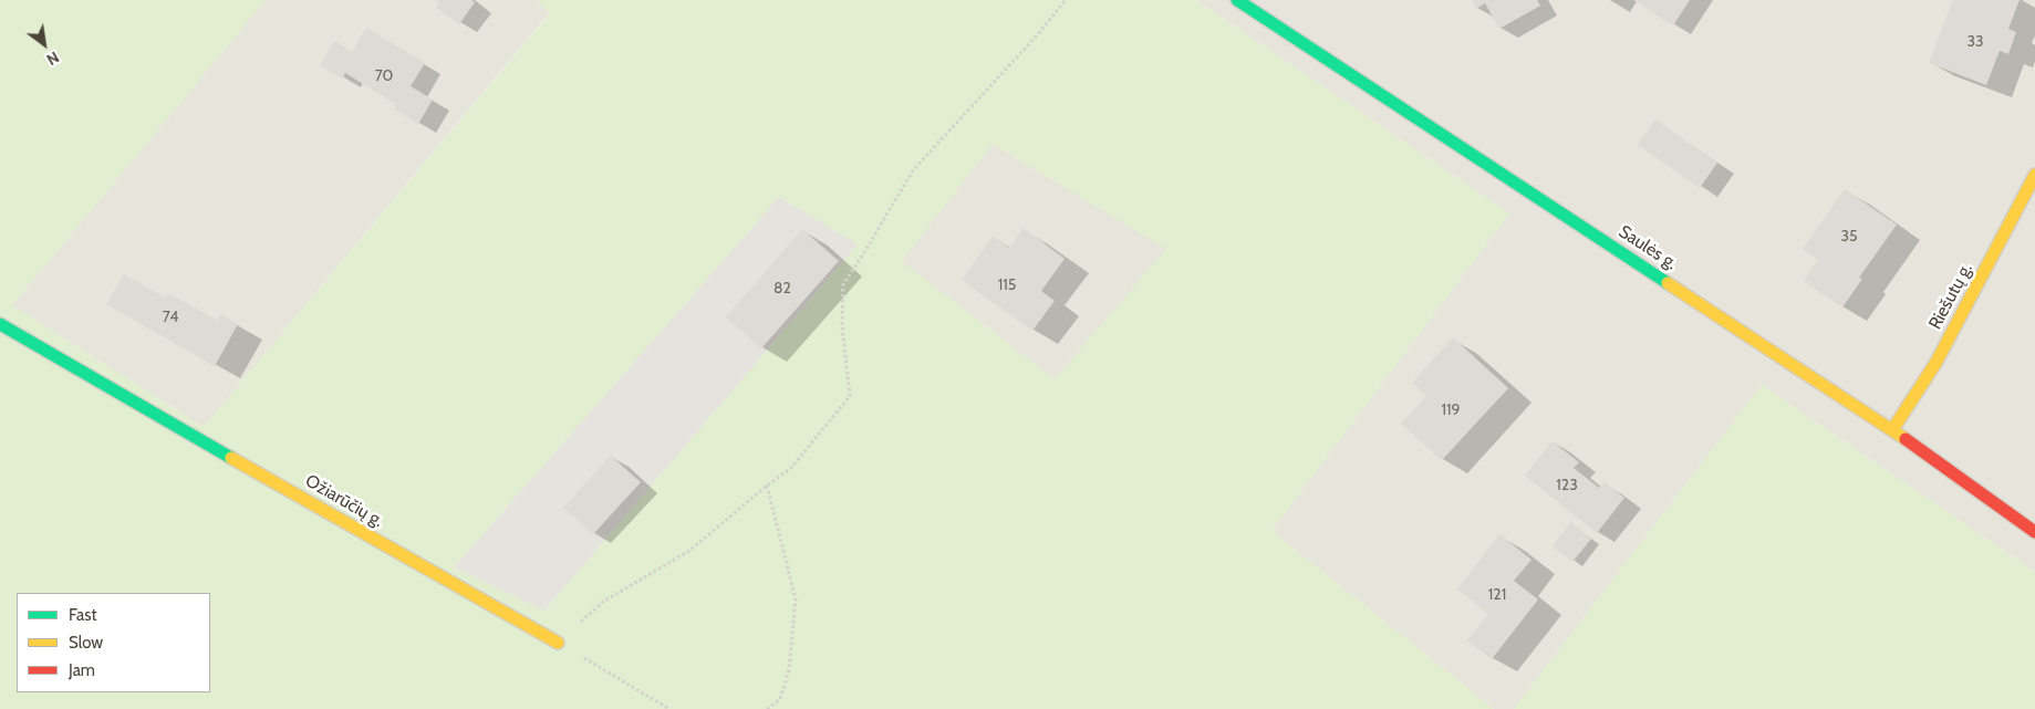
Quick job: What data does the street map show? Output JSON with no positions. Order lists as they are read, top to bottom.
{
  "streets": {
    "street": ["Saulės g.", "Riešutų g.", "Ožiarūčių g."]
  },
  "crossings": [
    ["Saulės g.", "Riešutų g."]
  ],
  "house_numbers": [
    "33",
    "70",
    "35",
    "115",
    "82",
    "74",
    "119",
    "123",
    "121"
  ],
  "legend": ["Fast", "Slow", "Jam"],
  "north": "bottom right"
}
